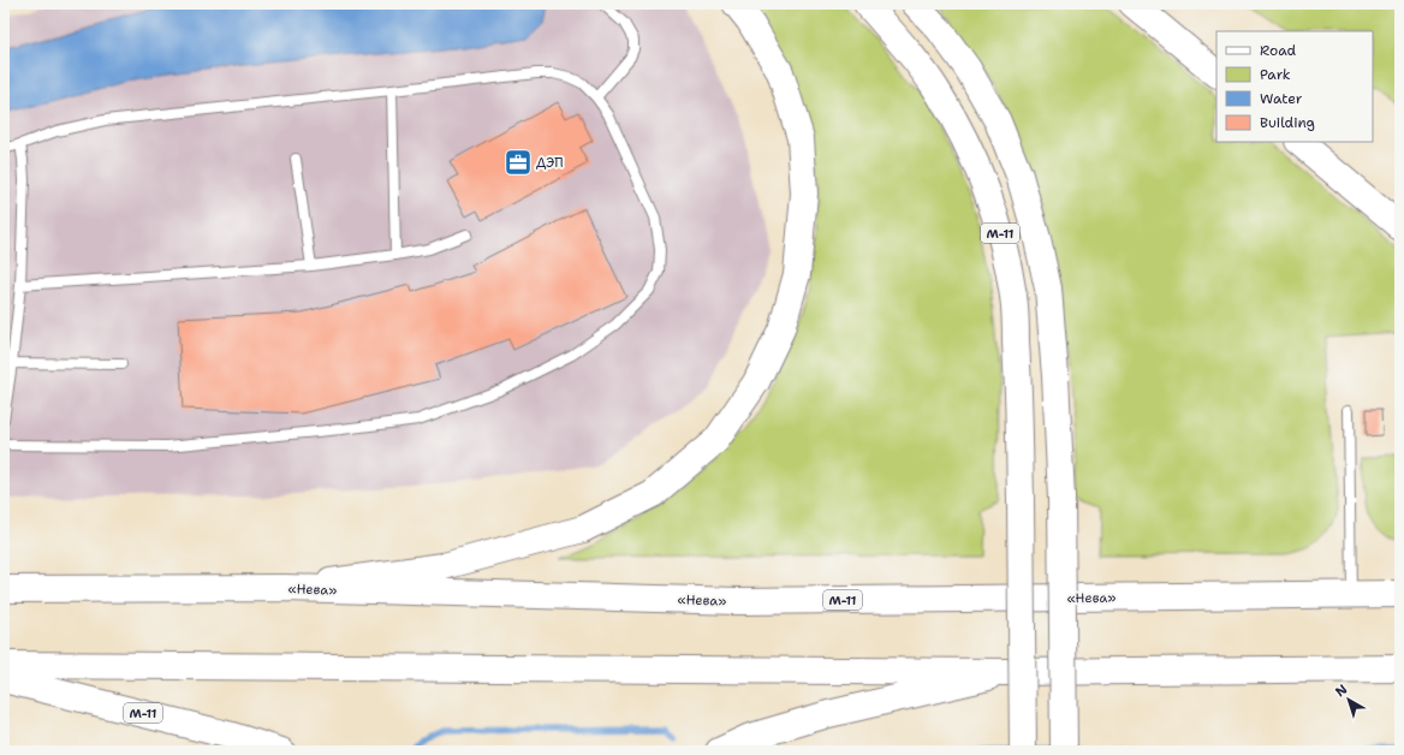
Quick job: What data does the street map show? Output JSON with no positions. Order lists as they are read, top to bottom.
{
  "streets": {
    "main road": ["М-11", "«Нева»"]
  },
  "crossings": [
    ["М-11", "«Нева»"]
  ],
  "places": {
    "office": ["ДЭП"]
  },
  "legend": [
    "Road",
    "Park",
    "Water",
    "Building"
  ],
  "north": "top left"
}
